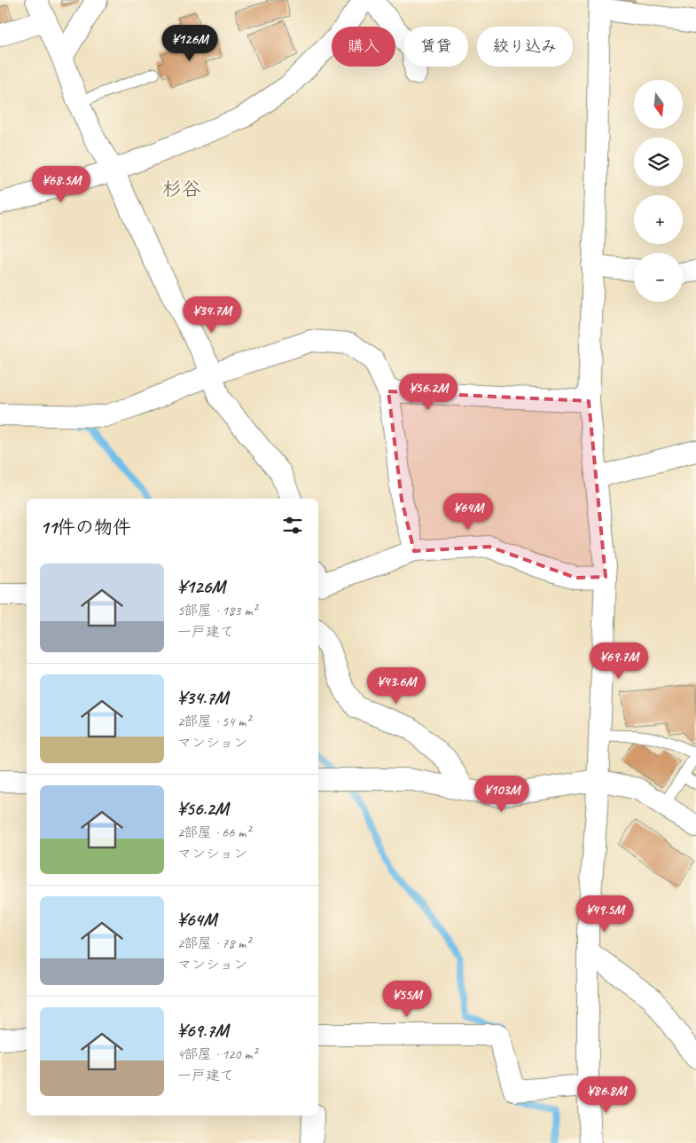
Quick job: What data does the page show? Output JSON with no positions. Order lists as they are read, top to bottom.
{
  "districts": ["杉谷"],
  "north": "bottom",
  "page": {
    "price": [
      "¥126M",
      "¥68.5M",
      "¥34.7M",
      "¥56.2M",
      "¥64M",
      "¥69.7M",
      "¥43.6M",
      "¥103M",
      "¥49.5M",
      "¥55M",
      "¥86.8M"
    ],
    "chip": ["購入", "賃貸", "絞り込み"],
    "map_buttons": ["+", "−"],
    "heading": "11件の物件",
    "list": [
      {
        "name": "¥126M",
        "note": "5部屋 · 183 m² · 一戸建て"
      },
      {
        "name": "¥34.7M",
        "note": "2部屋 · 54 m² · マンション"
      },
      {
        "name": "¥56.2M",
        "note": "2部屋 · 66 m² · マンション"
      },
      {
        "name": "¥64M",
        "note": "2部屋 · 78 m² · マンション"
      },
      {
        "name": "¥69.7M",
        "note": "4部屋 · 120 m² · 一戸建て"
      }
    ]
  }
}
